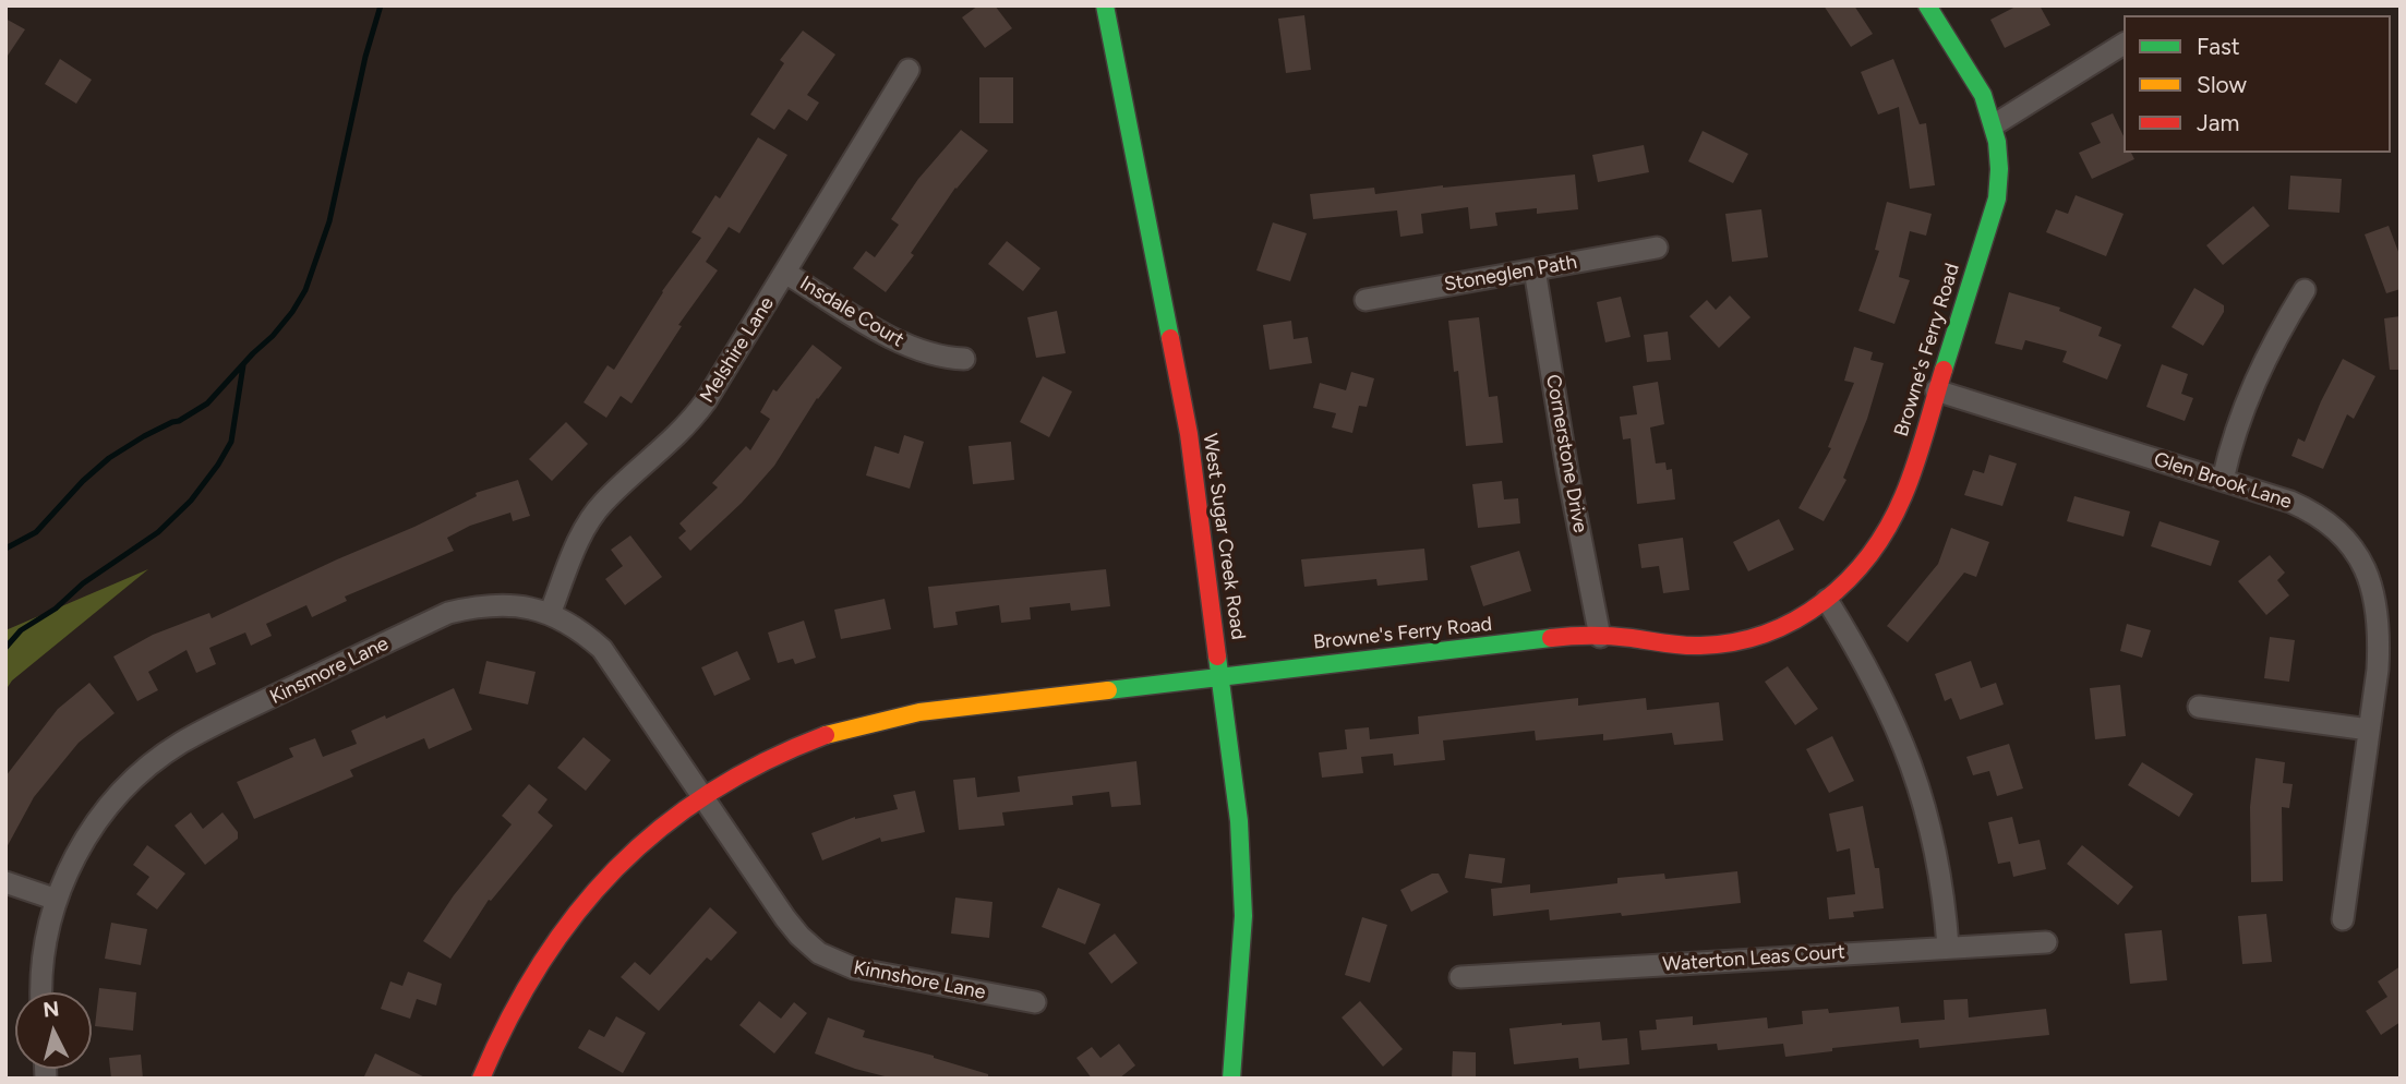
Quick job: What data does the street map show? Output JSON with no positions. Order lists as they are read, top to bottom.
{
  "streets": {
    "street": [
      "Stoneglen Path",
      "Insdale Court",
      "Melshire Lane",
      "Browne's Ferry Road",
      "Cornerstone Drive",
      "Glen Brook Lane",
      "West Sugar Creek Road",
      "Kinsmore Lane",
      "Waterton Leas Court",
      "Kinnshore Lane"
    ]
  },
  "crossings": [
    ["Stoneglen Path", "Cornerstone Drive"],
    ["Insdale Court", "Melshire Lane"],
    ["Melshire Lane", "Kinsmore Lane"],
    ["Browne's Ferry Road", "Cornerstone Drive"],
    ["Browne's Ferry Road", "Glen Brook Lane"],
    ["Browne's Ferry Road", "West Sugar Creek Road"],
    ["Browne's Ferry Road", "Kinsmore Lane"],
    ["Browne's Ferry Road", "Kinnshore Lane"],
    ["Kinsmore Lane", "Kinnshore Lane"]
  ],
  "legend": ["Fast", "Slow", "Jam"],
  "north": "top"
}
